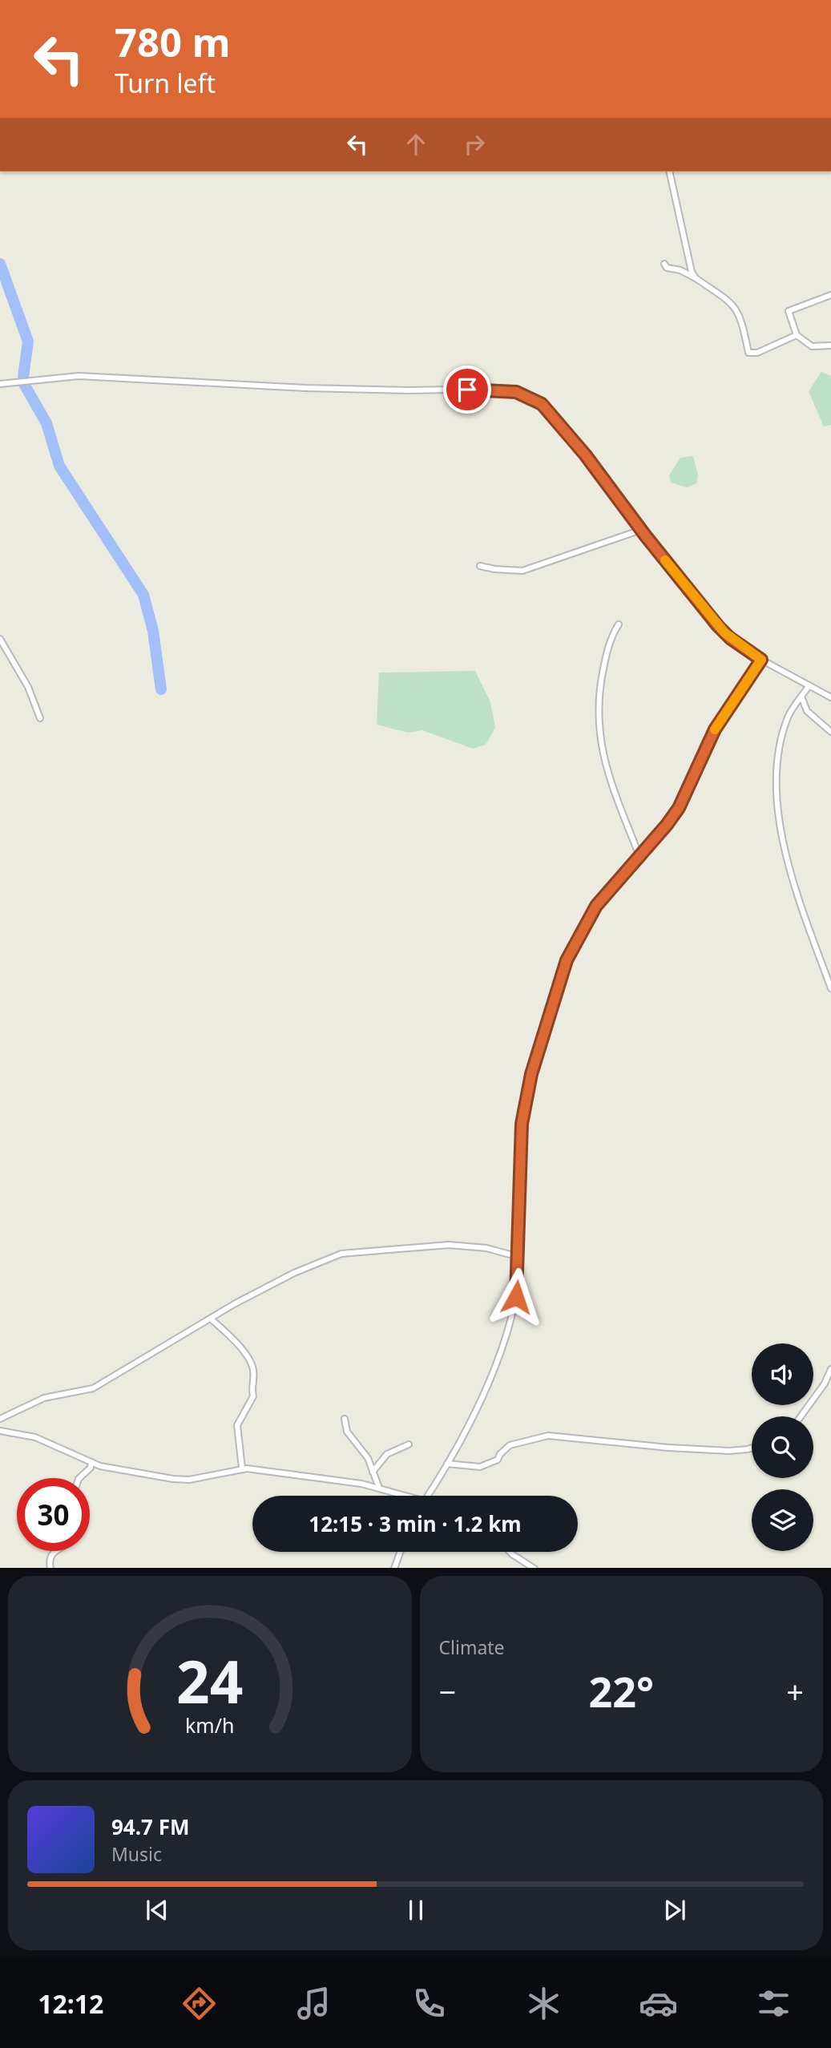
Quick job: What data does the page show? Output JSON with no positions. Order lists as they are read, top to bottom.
{
  "page": {
    "turn": ["780 m", "Turn left"],
    "limit": "30",
    "trip": "12:15 · 3 min · 1.2 km",
    "tile": "Climate",
    "heat": ["−", "22°", "+"],
    "song": ["94.7 FM", "Music"],
    "tabs": "12:12",
    "gauge": ["24", "km/h"]
  }
}
